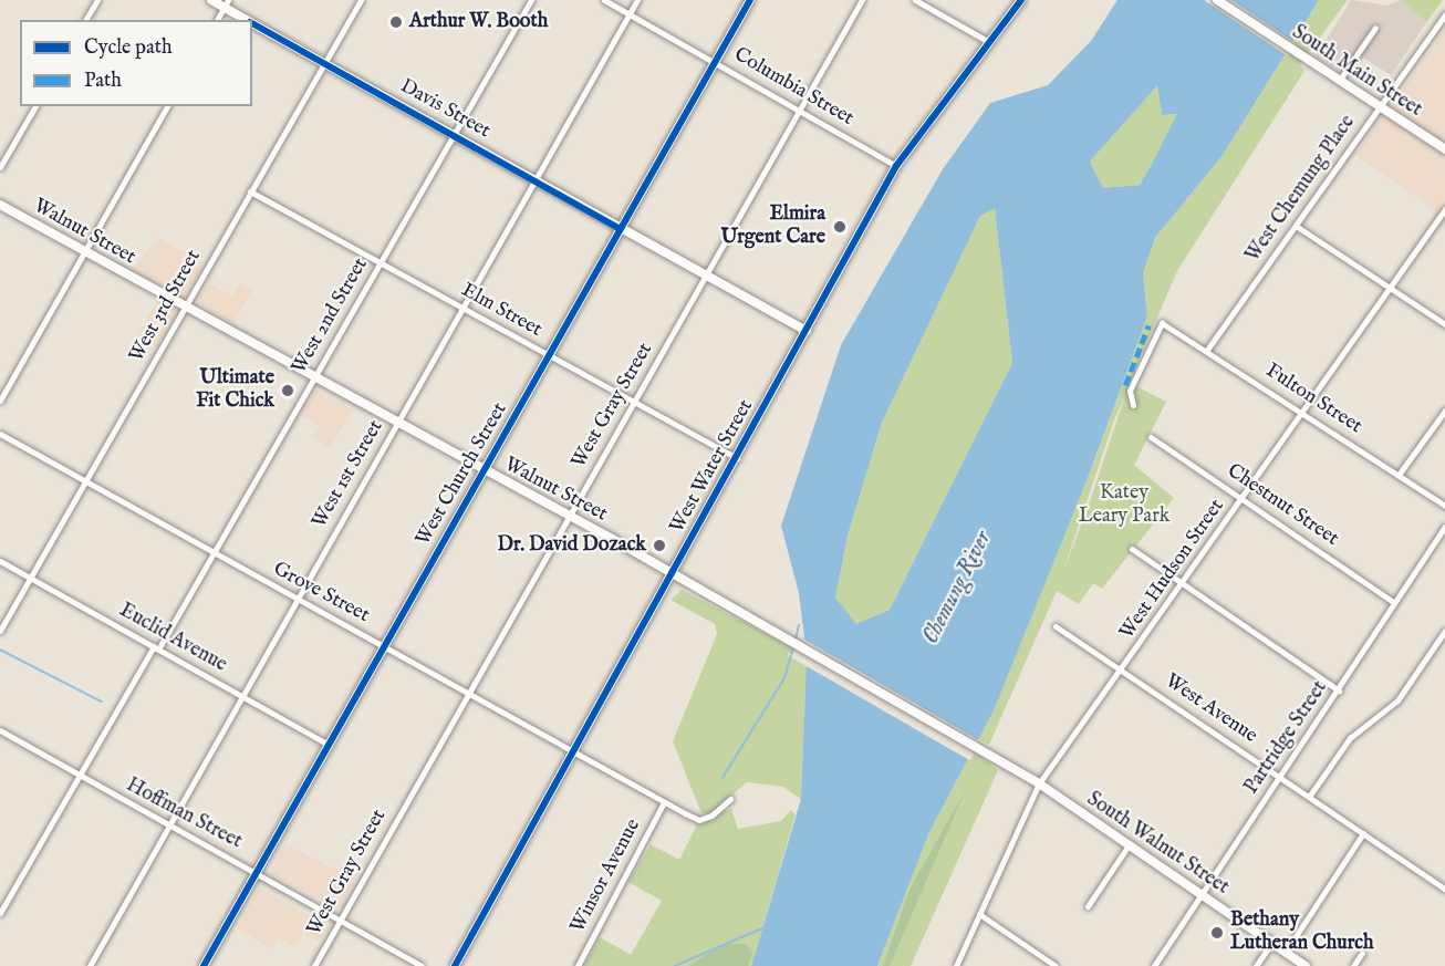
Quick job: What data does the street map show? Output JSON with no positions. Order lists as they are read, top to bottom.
{
  "streets": {
    "main road": ["West Water Street", "West Church Street"],
    "street": [
      "South Main Street",
      "Columbia Street",
      "Davis Street",
      "West Chemung Place",
      "Walnut Street",
      "West 3rd Street",
      "Elm Street",
      "West 2nd Street",
      "Fulton Street",
      "West Gray Street",
      "West 1st Street",
      "Chestnut Street",
      "West Hudson Street",
      "Grove Street",
      "Euclid Avenue",
      "West Avenue",
      "Partridge Street",
      "Hoffman Street",
      "South Walnut Street",
      "Winsor Avenue"
    ]
  },
  "crossings": [
    ["South Main Street", "West Chemung Place"],
    ["Columbia Street", "West Gray Street"],
    ["Columbia Street", "West Water Street"],
    ["Columbia Street", "West 1st Street"],
    ["Columbia Street", "West Church Street"],
    ["Davis Street", "West 3rd Street"],
    ["Davis Street", "West 2nd Street"],
    ["Davis Street", "West Gray Street"],
    ["Davis Street", "West Water Street"],
    ["Davis Street", "West 1st Street"],
    ["Davis Street", "West Church Street"],
    ["West Chemung Place", "Fulton Street"],
    ["Walnut Street", "West 3rd Street"],
    ["Walnut Street", "West 2nd Street"],
    ["Walnut Street", "West Gray Street"],
    ["Walnut Street", "West Water Street"],
    ["Walnut Street", "West 1st Street"],
    ["Walnut Street", "West Church Street"],
    ["Walnut Street", "South Walnut Street"],
    ["West 3rd Street", "Elm Street"],
    ["West 3rd Street", "Grove Street"],
    ["West 3rd Street", "Euclid Avenue"],
    ["Elm Street", "West 2nd Street"],
    ["Elm Street", "West Gray Street"],
    ["Elm Street", "West Water Street"],
    ["Elm Street", "West 1st Street"],
    ["Elm Street", "West Church Street"],
    ["West 2nd Street", "Grove Street"],
    ["West 2nd Street", "Euclid Avenue"],
    ["West 2nd Street", "Hoffman Street"],
    ["Fulton Street", "West Hudson Street"],
    ["West Gray Street", "Grove Street"],
    ["West Gray Street", "Hoffman Street"],
    ["West Water Street", "Grove Street"],
    ["West 1st Street", "Grove Street"],
    ["West 1st Street", "Euclid Avenue"],
    ["West 1st Street", "Hoffman Street"],
    ["West Church Street", "Grove Street"],
    ["West Church Street", "Euclid Avenue"],
    ["West Church Street", "Hoffman Street"],
    ["Chestnut Street", "West Hudson Street"],
    ["Chestnut Street", "Partridge Street"],
    ["West Hudson Street", "West Avenue"],
    ["West Hudson Street", "South Walnut Street"],
    ["Grove Street", "Winsor Avenue"],
    ["West Avenue", "Partridge Street"],
    ["Partridge Street", "South Walnut Street"]
  ],
  "water": ["Chemung River"],
  "parks": ["Katey Leary Park"],
  "places": [
    "Arthur W. Booth",
    "Elmira Urgent Care",
    "Ultimate Fit Chick",
    "Dr. David Dozack",
    "Bethany Lutheran Church"
  ],
  "legend": ["Cycle path", "Path"]
}
